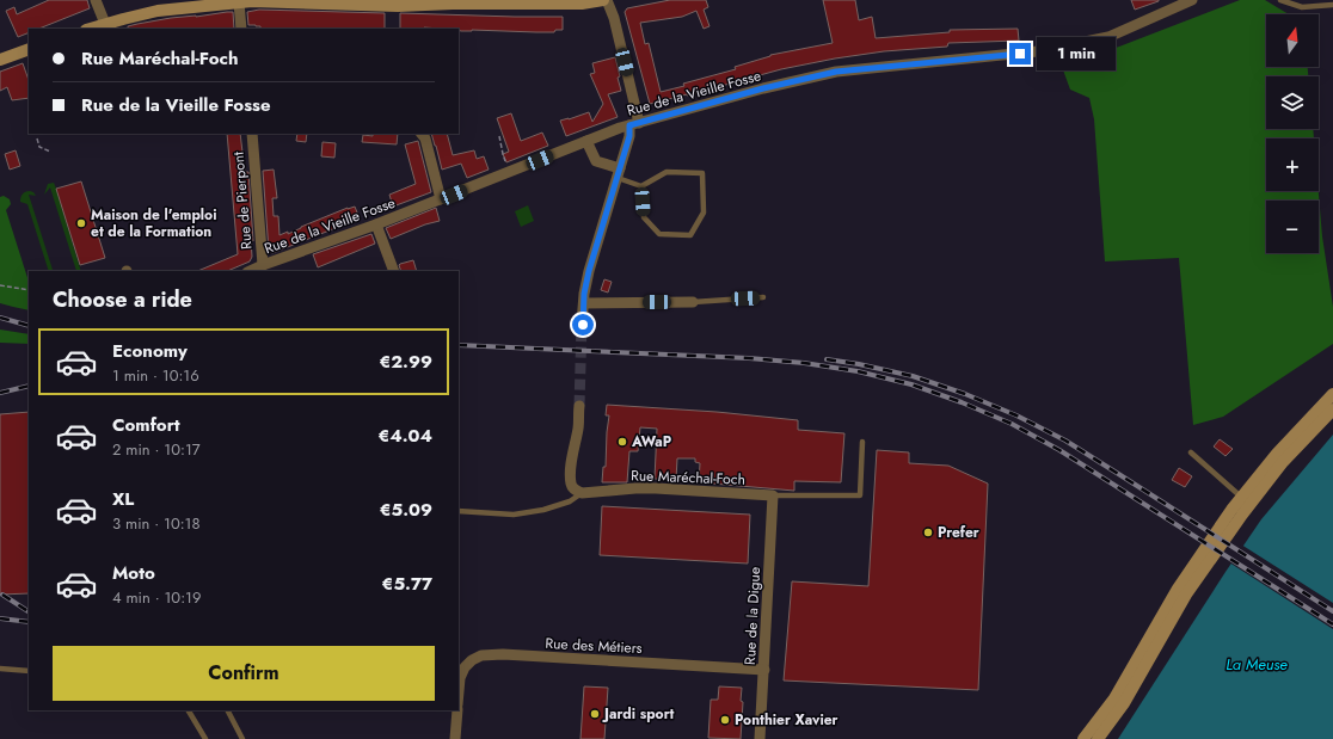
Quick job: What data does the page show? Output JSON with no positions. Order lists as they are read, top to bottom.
{
  "streets": {
    "street": [
      "Rue de la Vieille Fosse",
      "Rue de Pierpont",
      "Rue Maréchal-Foch",
      "Rue de la Digue",
      "Rue des Métiers"
    ]
  },
  "crossings": [
    ["Rue de la Vieille Fosse", "Rue de Pierpont"],
    ["Rue Maréchal-Foch", "Rue de la Digue"],
    ["Rue de la Digue", "Rue des Métiers"]
  ],
  "water": ["La Meuse"],
  "places": [
    "Maison de l'emploi et de la Formation",
    "AWaP",
    "Prefer",
    "Jardi sport",
    "Ponthier Xavier"
  ],
  "north": "top",
  "page": {
    "map_buttons": ["+", "−"],
    "banner": ["Rue Maréchal-Foch", "Rue de la Vieille Fosse"],
    "bubble": "1 min",
    "heading": "Choose a ride",
    "list": [
      {
        "name": "Economy",
        "note": "1 min · 10:16",
        "value": "€2.99"
      },
      {
        "name": "Comfort",
        "note": "2 min · 10:17",
        "value": "€4.04"
      },
      {
        "name": "XL",
        "note": "3 min · 10:18",
        "value": "€5.09"
      },
      {
        "name": "Moto",
        "note": "4 min · 10:19",
        "value": "€5.77"
      }
    ],
    "buttons": "Confirm"
  }
}
